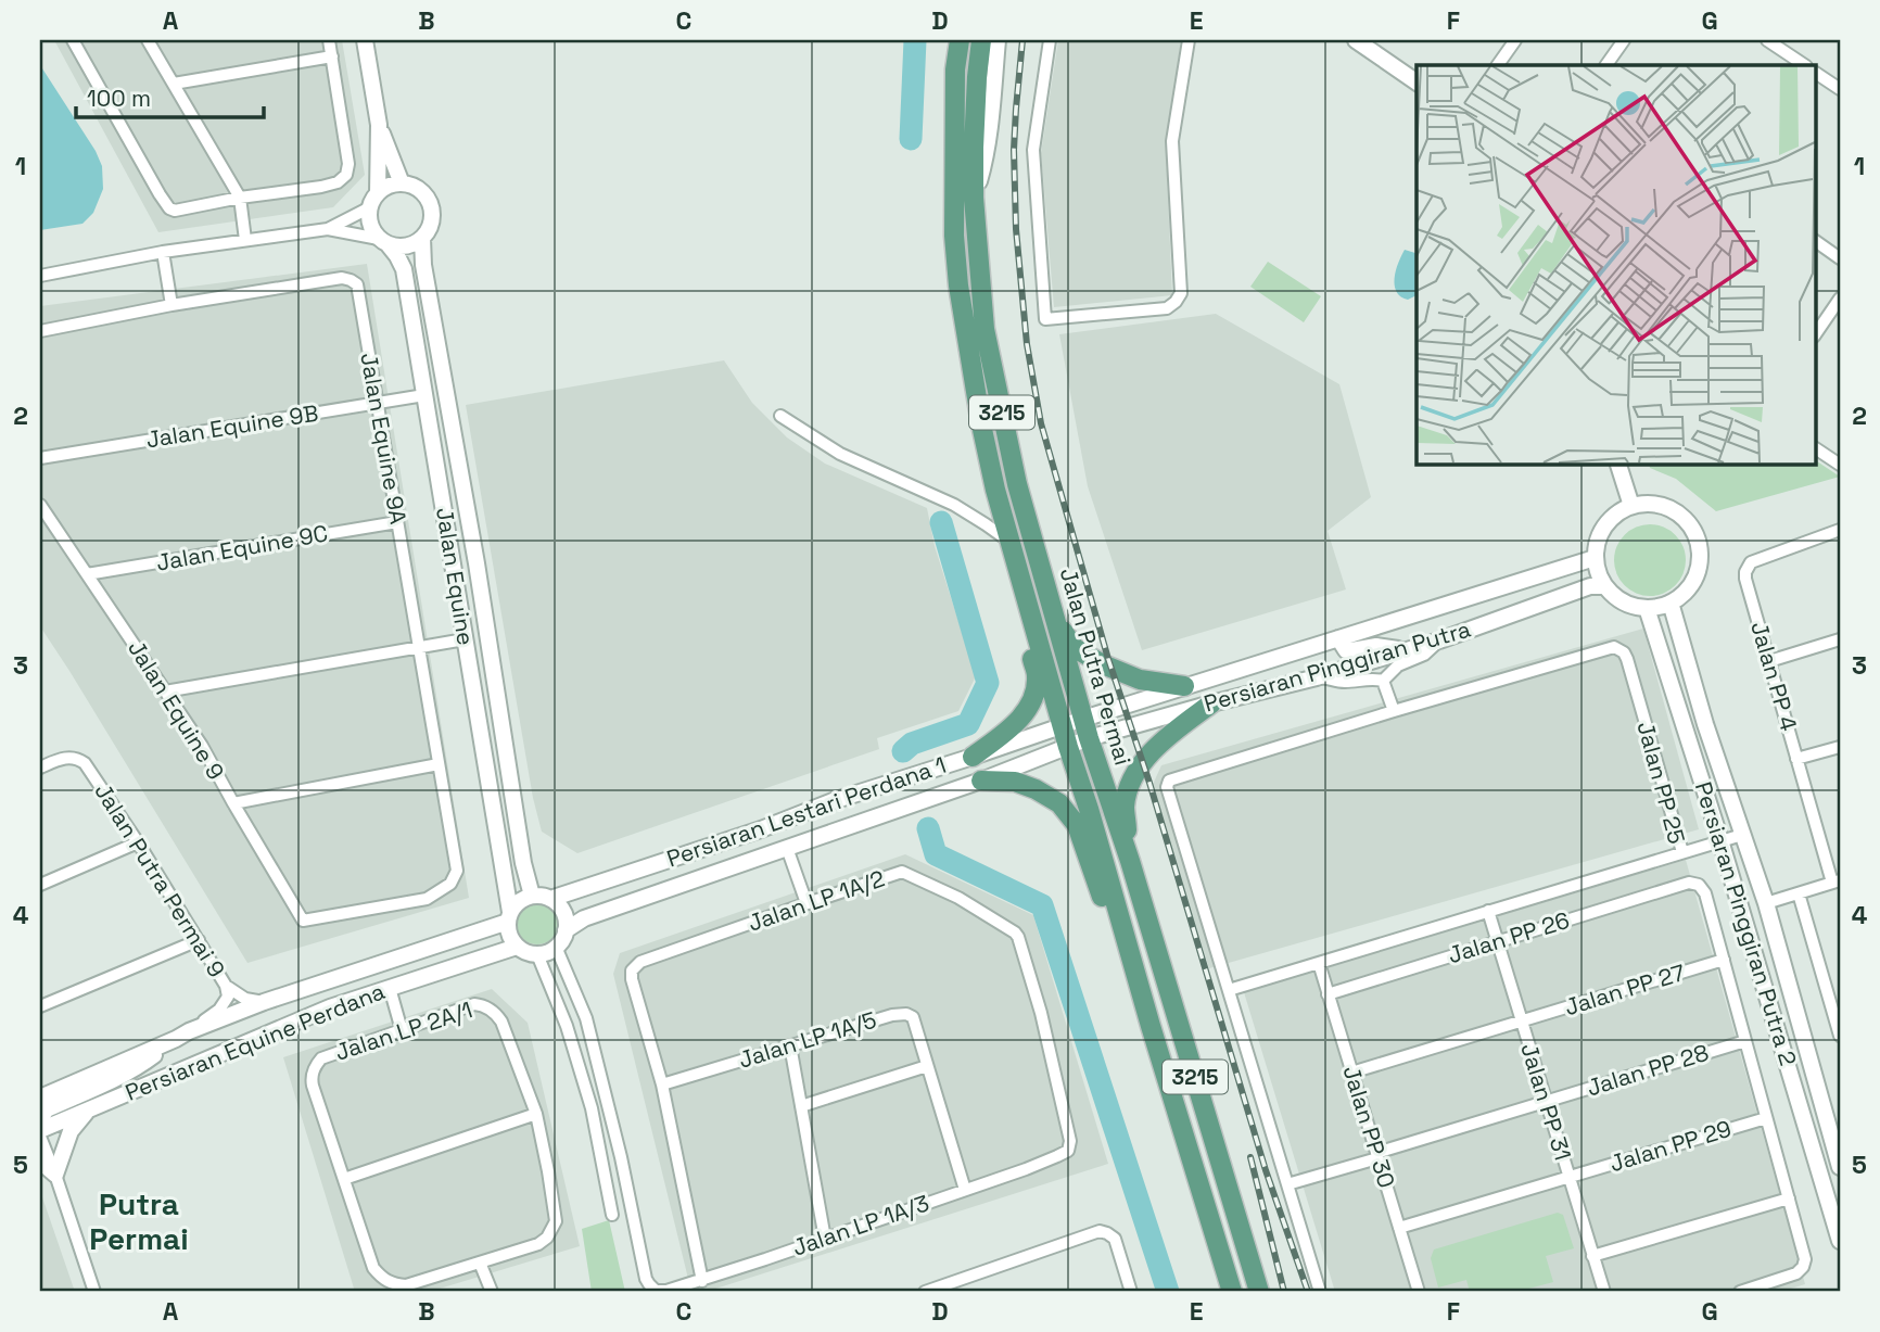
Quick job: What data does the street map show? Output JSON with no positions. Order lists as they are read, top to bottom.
{
  "streets": {
    "main road": ["3215", "Jalan Putra Permai"],
    "street": [
      "Jalan Equine 9B",
      "Jalan Equine 9A",
      "Jalan Equine 9C",
      "Jalan Equine",
      "Persiaran Pinggiran Putra",
      "Jalan PP 4",
      "Jalan Equine 9",
      "Jalan PP 25",
      "Persiaran Lestari Perdana 1",
      "Jalan Putra Permai 9",
      "Jalan LP 1A/2",
      "Persiaran Pinggiran Putra 2",
      "Jalan PP 26",
      "Jalan PP 27",
      "Jalan LP 2A/1",
      "Jalan LP 1A/5",
      "Persiaran Equine Perdana",
      "Jalan PP 28",
      "Jalan PP 31",
      "Jalan PP 30",
      "Jalan PP 29",
      "Jalan LP 1A/3"
    ]
  },
  "crossings": [
    ["Jalan Equine 9B", "Jalan Equine 9A"],
    ["Jalan Equine 9B", "Jalan Equine"],
    ["Jalan Equine 9A", "Jalan Equine 9C"],
    ["Jalan Equine 9A", "Jalan Equine 9"],
    ["Jalan Equine 9C", "Jalan Equine 9"],
    ["Jalan Equine", "Persiaran Lestari Perdana 1"],
    ["Jalan Equine", "Persiaran Equine Perdana"],
    ["Jalan Equine", "Jalan LP 1A/3"],
    ["Jalan Putra Permai", "Persiaran Pinggiran Putra"],
    ["Jalan Putra Permai", "Persiaran Lestari Perdana 1"],
    ["Persiaran Pinggiran Putra", "Persiaran Lestari Perdana 1"],
    ["Persiaran Pinggiran Putra", "Persiaran Pinggiran Putra 2"],
    ["Jalan PP 25", "Jalan PP 31"],
    ["Jalan PP 25", "Jalan PP 30"],
    ["Persiaran Lestari Perdana 1", "Persiaran Equine Perdana"],
    ["Persiaran Lestari Perdana 1", "Jalan LP 1A/3"],
    ["Jalan Putra Permai 9", "Persiaran Equine Perdana"],
    ["Jalan LP 1A/2", "Jalan LP 1A/5"],
    ["Jalan LP 1A/2", "Jalan LP 1A/3"],
    ["Jalan PP 26", "Jalan PP 27"],
    ["Jalan PP 26", "Jalan PP 31"],
    ["Jalan PP 26", "Jalan PP 30"],
    ["Jalan PP 27", "Jalan PP 31"],
    ["Jalan PP 27", "Jalan PP 30"],
    ["Jalan LP 1A/5", "Jalan LP 1A/3"],
    ["Persiaran Equine Perdana", "Jalan LP 1A/3"],
    ["Jalan PP 28", "Jalan PP 31"],
    ["Jalan PP 28", "Jalan PP 30"],
    ["Jalan PP 31", "Jalan PP 29"],
    ["Jalan PP 30", "Jalan PP 29"]
  ],
  "districts": ["Putra Permai"],
  "scale_bar": "100 m",
  "grid": {
    "columns": [
      "A",
      "B",
      "C",
      "D",
      "E",
      "F",
      "G"
    ],
    "rows": [
      "1",
      "2",
      "3",
      "4",
      "5"
    ]
  }
}
